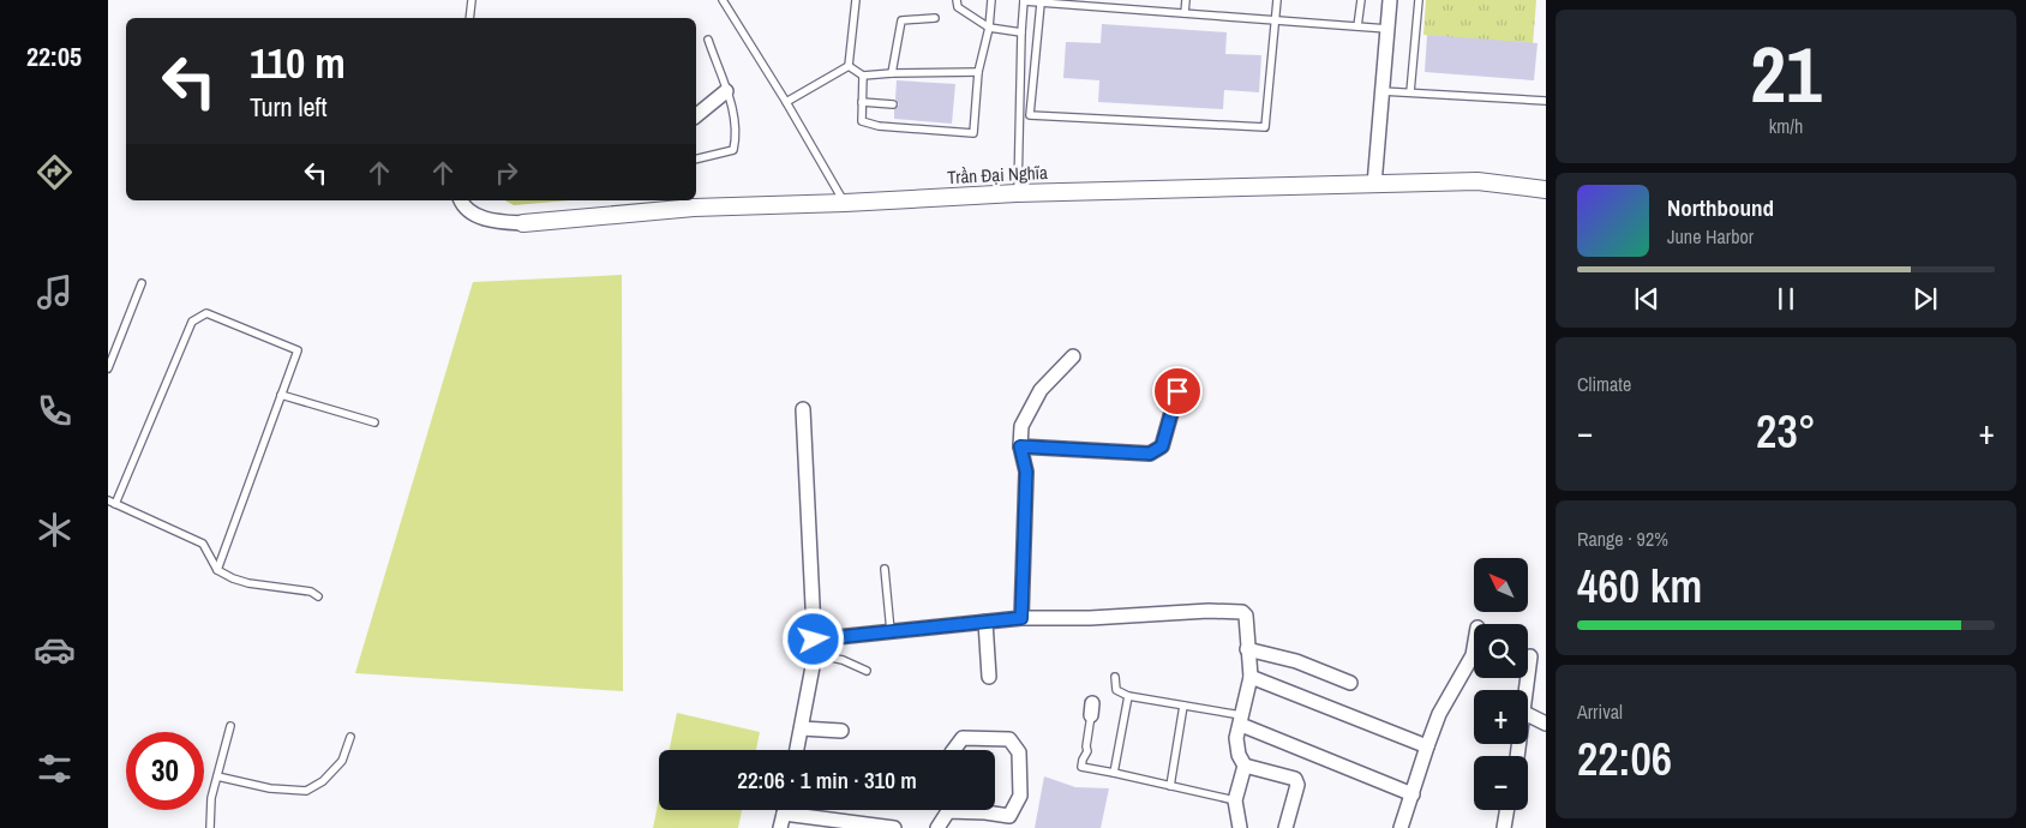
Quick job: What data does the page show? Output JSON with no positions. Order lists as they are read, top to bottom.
{
  "streets": {
    "street": ["Trần Đại Nghĩa"]
  },
  "north": "top left",
  "page": {
    "tabs": "22:05",
    "tile": [
      ["21", "km/h"],
      "Climate",
      ["Range · 92%", "460 km"],
      ["Arrival", "22:06"]
    ],
    "turn": ["110 m", "Turn left"],
    "song": ["Northbound", "June Harbor"],
    "heat": ["−", "23°", "+"],
    "map_buttons": ["+", "−"],
    "limit": "30",
    "trip": "22:06 · 1 min · 310 m"
  }
}
